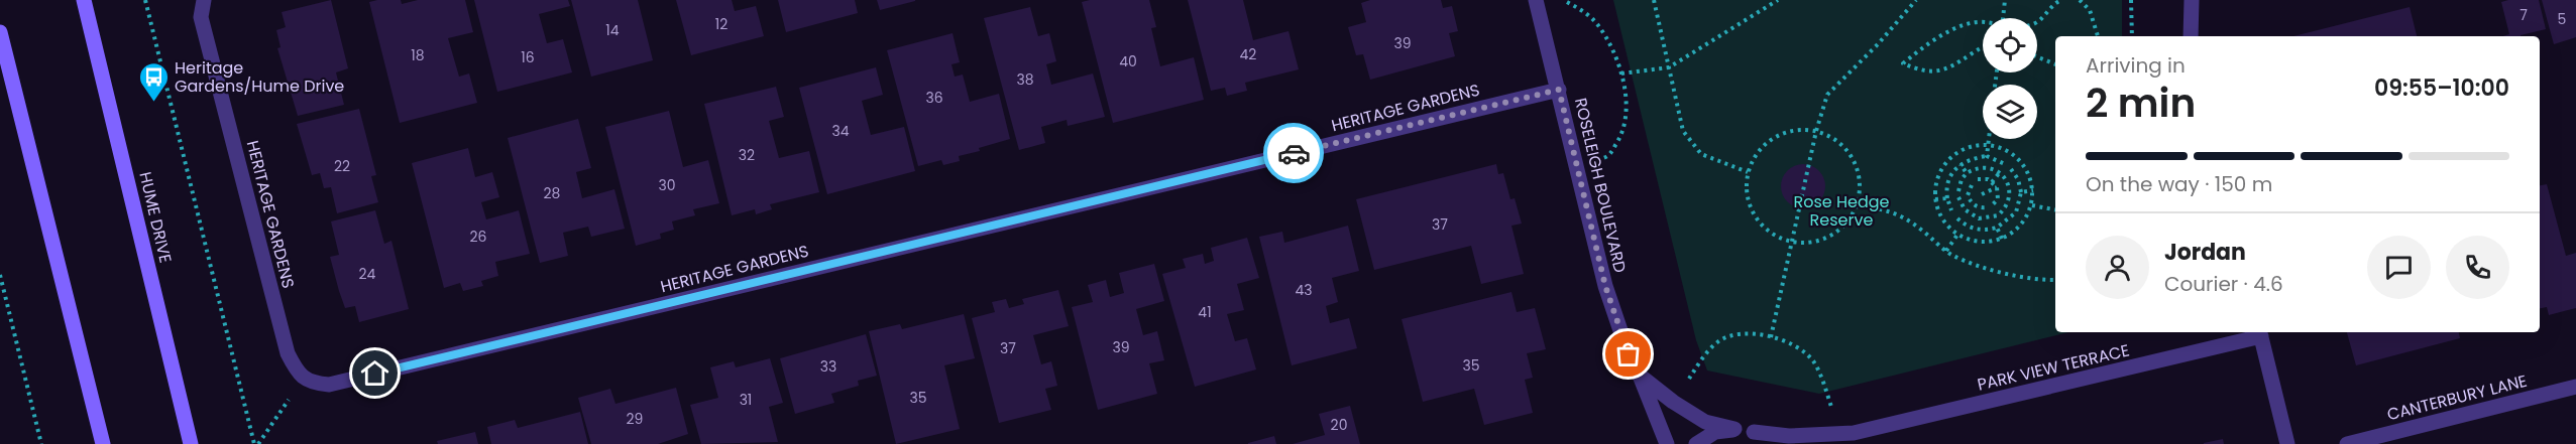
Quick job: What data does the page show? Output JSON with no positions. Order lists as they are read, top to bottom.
{
  "streets": {
    "street": [
      "HERITAGE GARDENS",
      "ROSELEIGH BOULEVARD",
      "HUME DRIVE",
      "PARK VIEW TERRACE",
      "CANTERBURY LANE"
    ]
  },
  "crossings": [
    ["HERITAGE GARDENS", "ROSELEIGH BOULEVARD"],
    ["ROSELEIGH BOULEVARD", "PARK VIEW TERRACE"]
  ],
  "parks": ["Rose Hedge Reserve"],
  "places": {
    "bus stop": ["Heritage Gardens/Hume Drive"]
  },
  "house_numbers": [
    "7",
    "5",
    "12",
    "14",
    "39",
    "42",
    "18",
    "16",
    "40",
    "38",
    "36",
    "34",
    "32",
    "22",
    "30",
    "28",
    "37",
    "26",
    "24",
    "43",
    "41",
    "39",
    "37",
    "35",
    "33",
    "35",
    "31",
    "29",
    "20"
  ],
  "page": {
    "heading": ["2 min", "Arriving in", "09:55–10:00"],
    "panel": ["Jordan", "Courier · 4.6"],
    "bar": "On the way · 150 m"
  }
}
